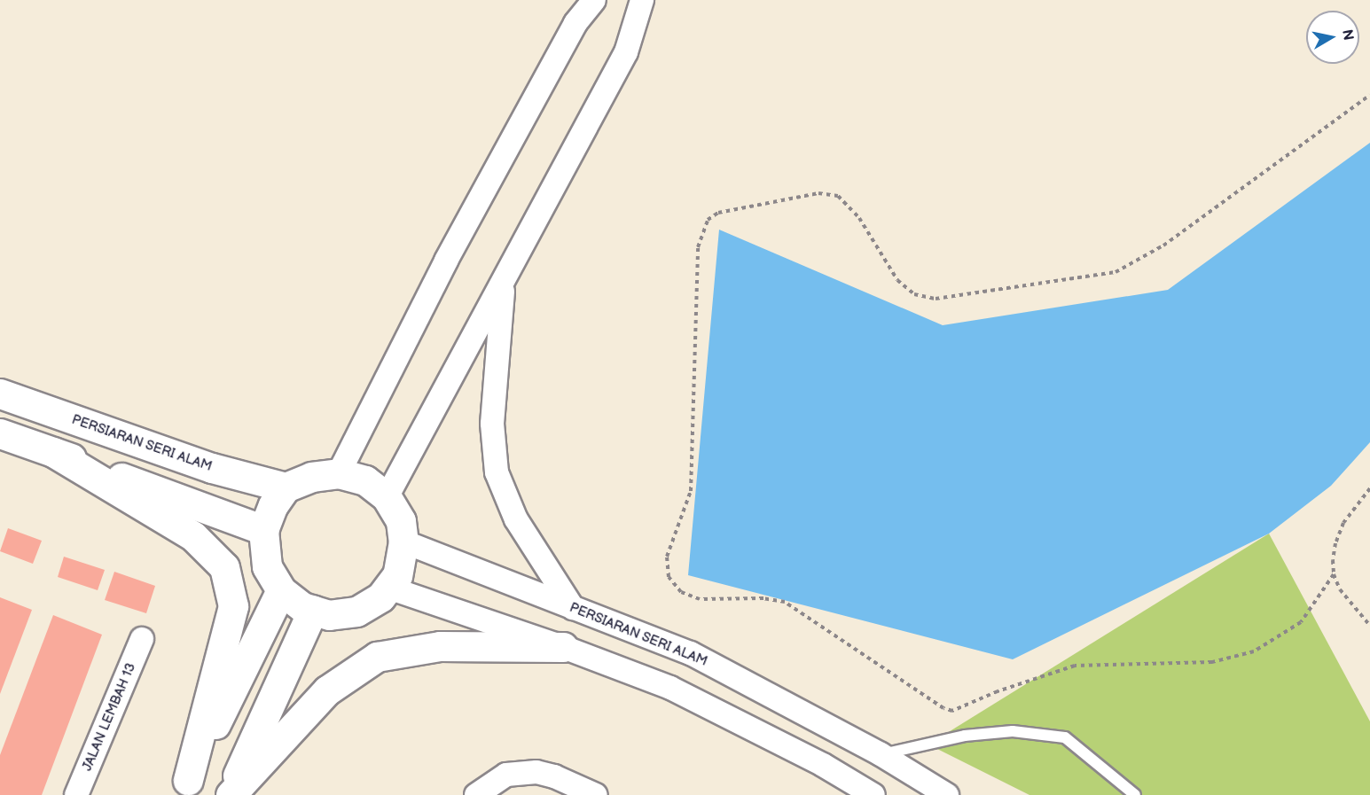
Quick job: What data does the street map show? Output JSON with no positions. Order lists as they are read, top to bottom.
{
  "streets": {
    "street": ["PERSIARAN SERI ALAM", "JALAN LEMBAH 13"]
  },
  "north": "right"
}
